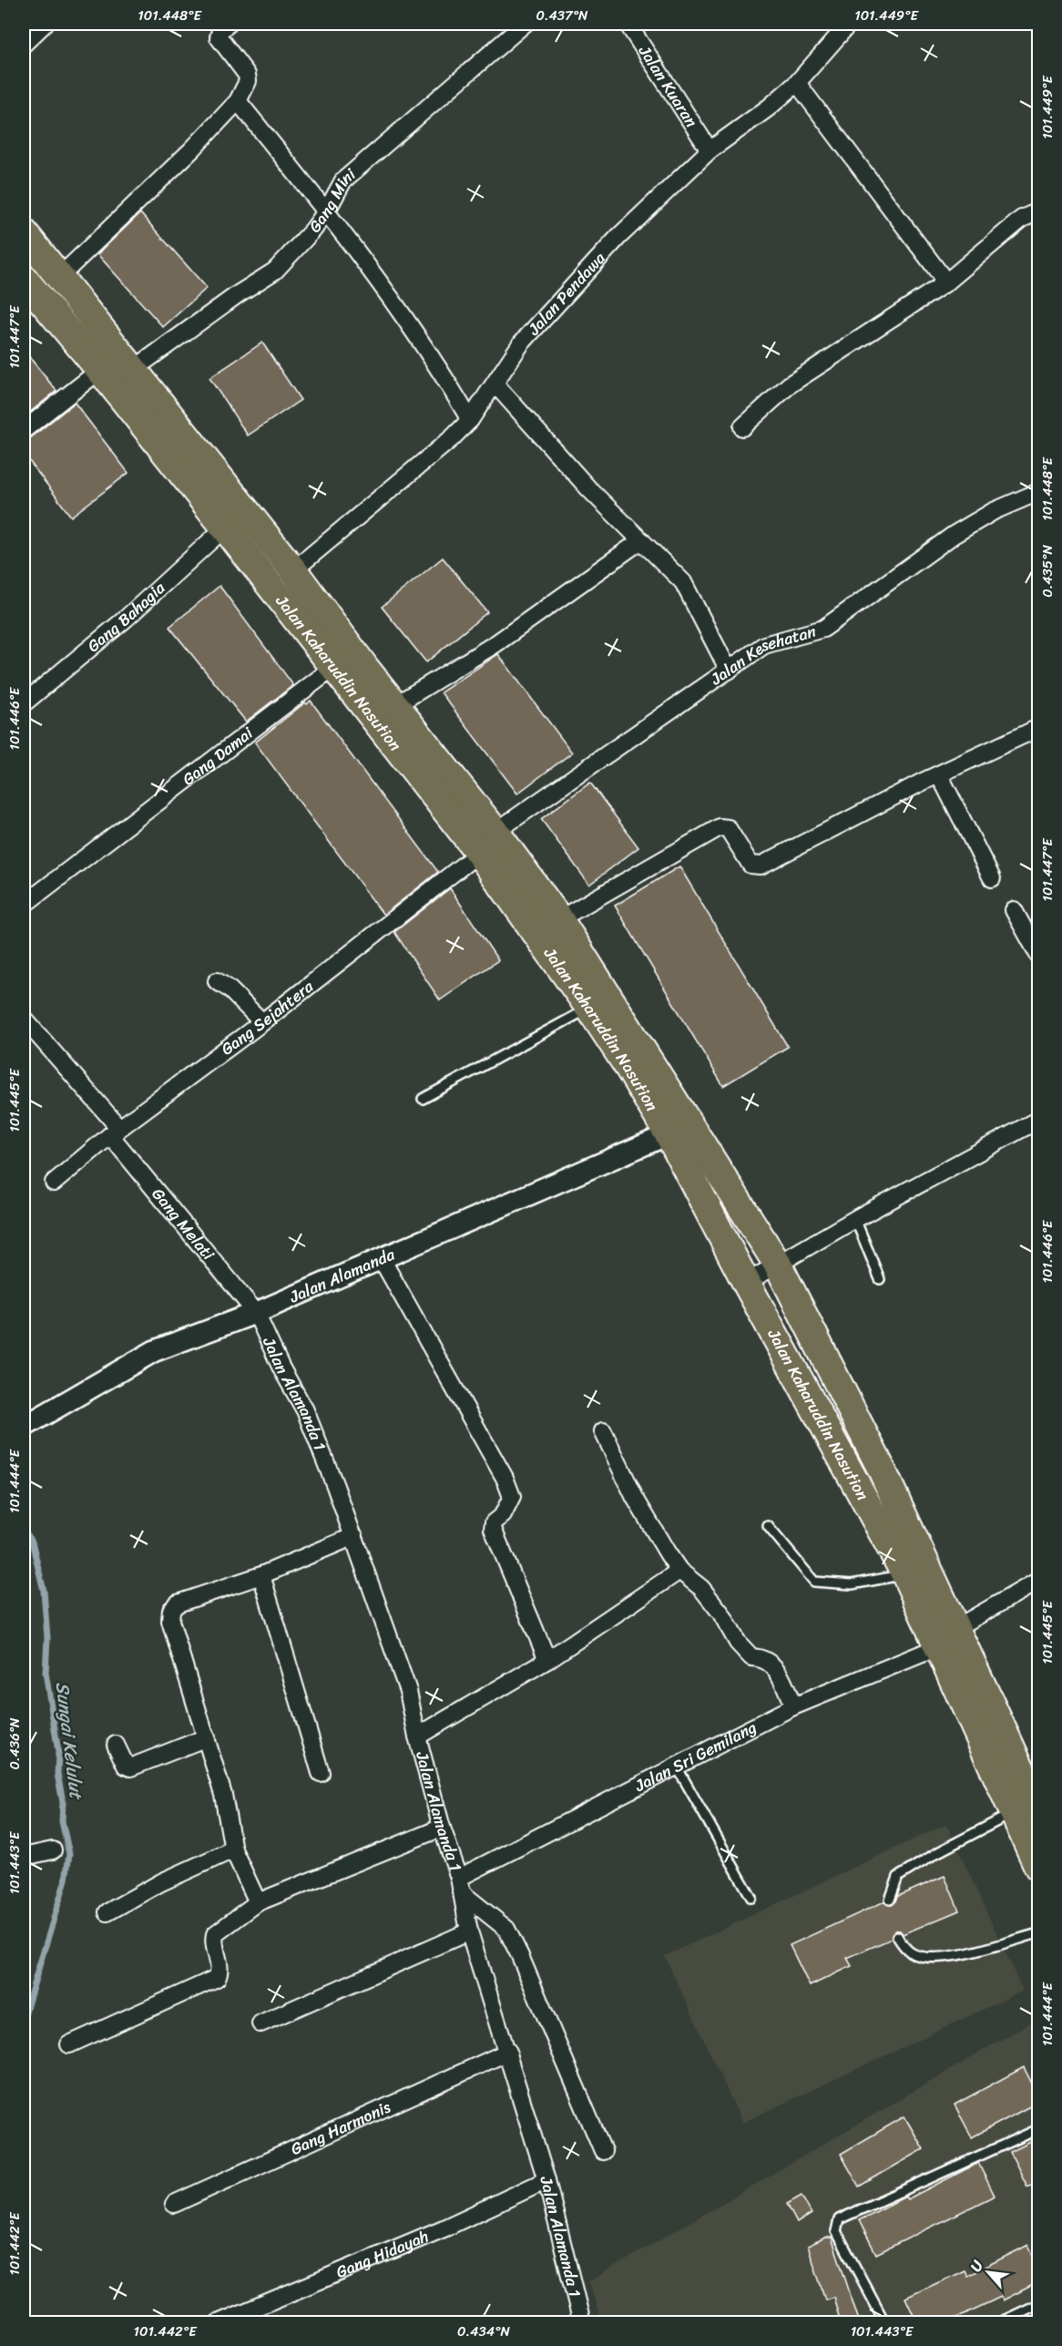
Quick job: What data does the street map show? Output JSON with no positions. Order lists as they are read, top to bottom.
{
  "streets": {
    "highway": ["Jalan Kaharuddin Nasution"],
    "street": [
      "Jalan Kuaran",
      "Gang Mini",
      "Jalan Pendawa",
      "Gang Bahagia",
      "Jalan Kesehatan",
      "Gang Damai",
      "Gang Sejahtera",
      "Gang Melati",
      "Jalan Alamanda",
      "Jalan Alamanda 1",
      "Jalan Sri Gemilang",
      "Gang Harmonis",
      "Gang Hidayah"
    ]
  },
  "crossings": [
    ["Jalan Kuaran", "Jalan Pendawa"],
    ["Gang Mini", "Jalan Kaharuddin Nasution"],
    ["Jalan Pendawa", "Jalan Kaharuddin Nasution"],
    ["Gang Bahagia", "Jalan Kaharuddin Nasution"],
    ["Jalan Kesehatan", "Jalan Kaharuddin Nasution"],
    ["Jalan Kaharuddin Nasution", "Gang Damai"],
    ["Jalan Kaharuddin Nasution", "Gang Sejahtera"],
    ["Jalan Kaharuddin Nasution", "Jalan Alamanda"],
    ["Jalan Kaharuddin Nasution", "Jalan Sri Gemilang"],
    ["Gang Sejahtera", "Gang Melati"],
    ["Gang Melati", "Jalan Alamanda"],
    ["Gang Melati", "Jalan Alamanda 1"],
    ["Jalan Alamanda", "Jalan Alamanda 1"],
    ["Jalan Alamanda 1", "Jalan Sri Gemilang"],
    ["Jalan Alamanda 1", "Gang Harmonis"],
    ["Jalan Alamanda 1", "Gang Hidayah"]
  ],
  "water": ["Sungai Kelulut"],
  "north": "top left",
  "coordinates": [
    "101.448°E",
    "0.437°N",
    "101.449°E",
    "101.447°E",
    "0.435°N",
    "101.446°E",
    "101.445°E",
    "101.444°E",
    "0.436°N",
    "101.443°E",
    "101.442°E",
    "0.434°N"
  ]
}
